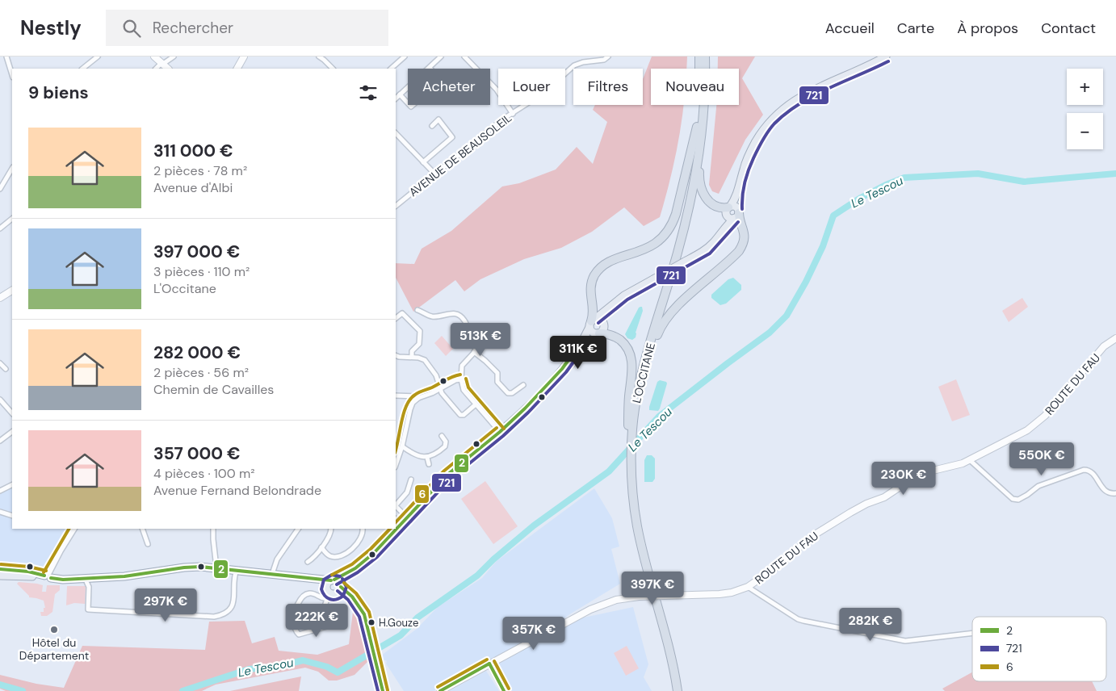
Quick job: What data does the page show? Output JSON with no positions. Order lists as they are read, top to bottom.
{
  "streets": {
    "highway": ["L'OCCITANE"],
    "street": ["AVENUE DE BEAUSOLEIL", "ROUTE DU FAU"]
  },
  "water": ["Le Tescou"],
  "places": ["H.Gouze", "Hôtel du Département"],
  "lines": ["transit line 721", "transit line 2", "transit line 6"],
  "legend": ["2", "721", "6"],
  "page": {
    "header": "Nestly",
    "search": "Rechercher",
    "nav": [
      "Accueil",
      "Carte",
      "À propos",
      "Contact"
    ],
    "map_buttons": ["+", "−"],
    "chip": [
      "Acheter",
      "Louer",
      "Filtres",
      "Nouveau"
    ],
    "heading": "9 biens",
    "list": [
      {
        "name": "311 000 €",
        "note": "2 pièces · 78 m² · Avenue d'Albi"
      },
      {
        "name": "397 000 €",
        "note": "3 pièces · 110 m² · L'Occitane"
      },
      {
        "name": "282 000 €",
        "note": "2 pièces · 56 m² · Chemin de Cavailles"
      },
      {
        "name": "357 000 €",
        "note": "4 pièces · 100 m² · Avenue Fernand Belondrade"
      }
    ],
    "price": [
      "513K €",
      "311K €",
      "550K €",
      "230K €",
      "397K €",
      "297K €",
      "222K €",
      "282K €",
      "357K €"
    ]
  }
}
